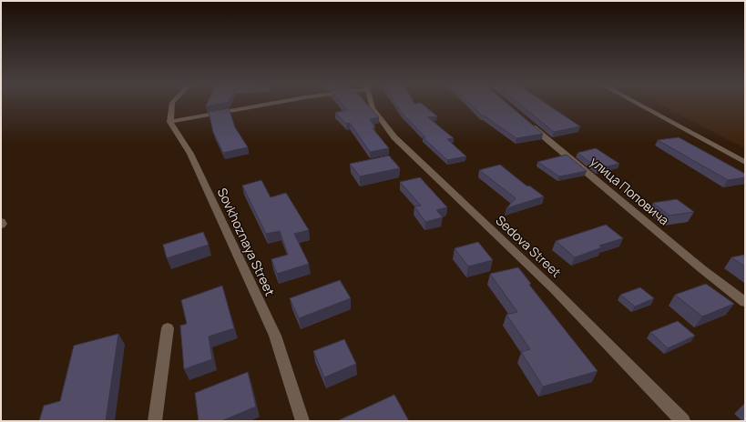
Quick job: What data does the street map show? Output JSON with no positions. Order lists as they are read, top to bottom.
{
  "streets": {
    "street": ["улица Поповича", "Sovkhoznaya Street", "Sedova Street"]
  }
}
